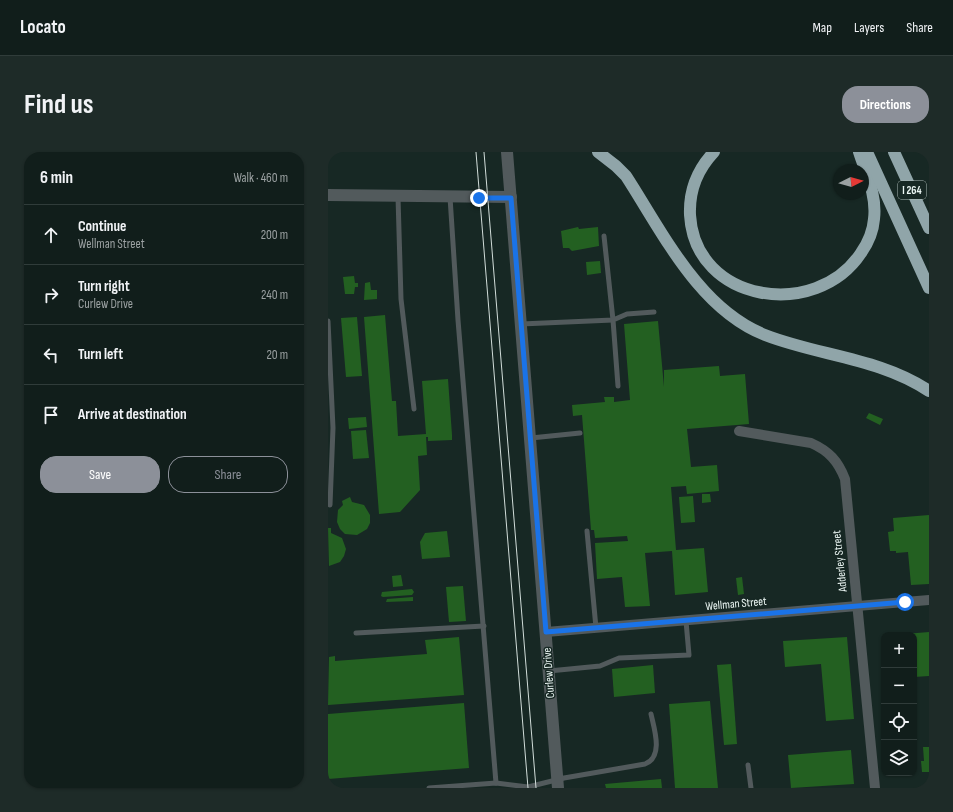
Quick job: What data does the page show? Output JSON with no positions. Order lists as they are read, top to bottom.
{
  "streets": {
    "highway": ["I 264"],
    "street": ["Adderley Street", "Wellman Street", "Curlew Drive"]
  },
  "crossings": [
    ["Adderley Street", "Wellman Street"],
    ["Wellman Street", "Curlew Drive"]
  ],
  "north": "right",
  "page": {
    "header": "Locato",
    "nav": ["Map", "Layers", "Share"],
    "buttons": [
      "Directions",
      ["Save", "Share"]
    ],
    "title": "Find us",
    "heading": ["6 min", "Walk · 460 m"],
    "list": [
      ["Continue", "Wellman Street", "200 m"],
      ["Turn right", "Curlew Drive", "240 m"],
      ["Turn left", "20 m"],
      "Arrive at destination"
    ],
    "map_buttons": ["+", "−"]
  }
}
